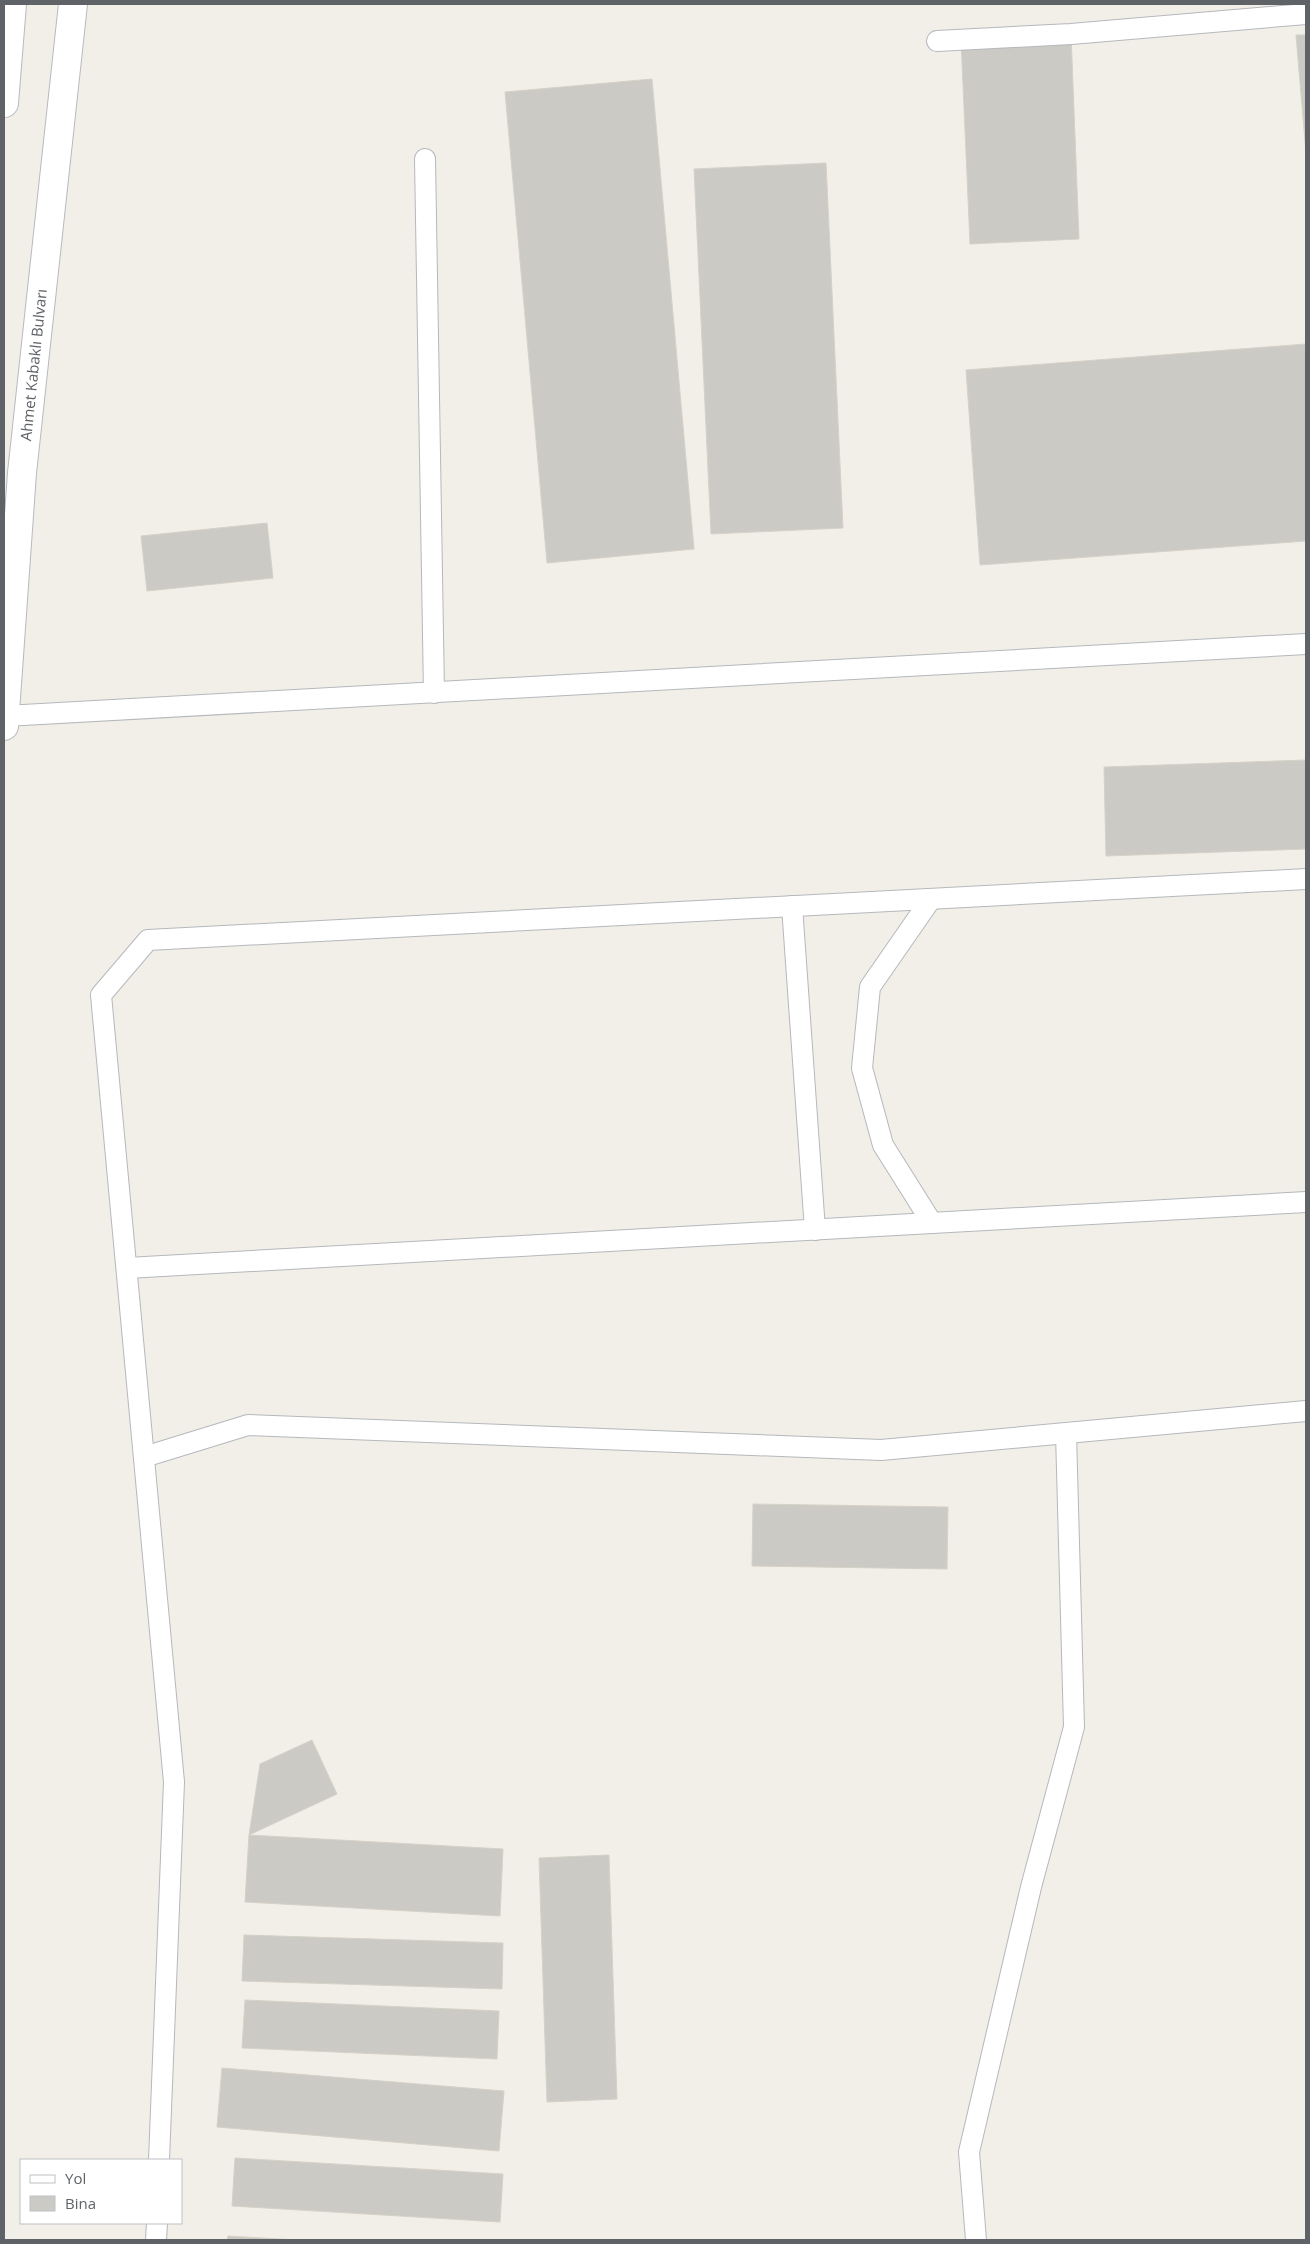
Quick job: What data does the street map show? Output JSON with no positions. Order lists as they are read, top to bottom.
{
  "streets": {
    "main road": ["Ahmet Kabaklı Bulvarı"]
  },
  "legend": ["Yol", "Bina"]
}
